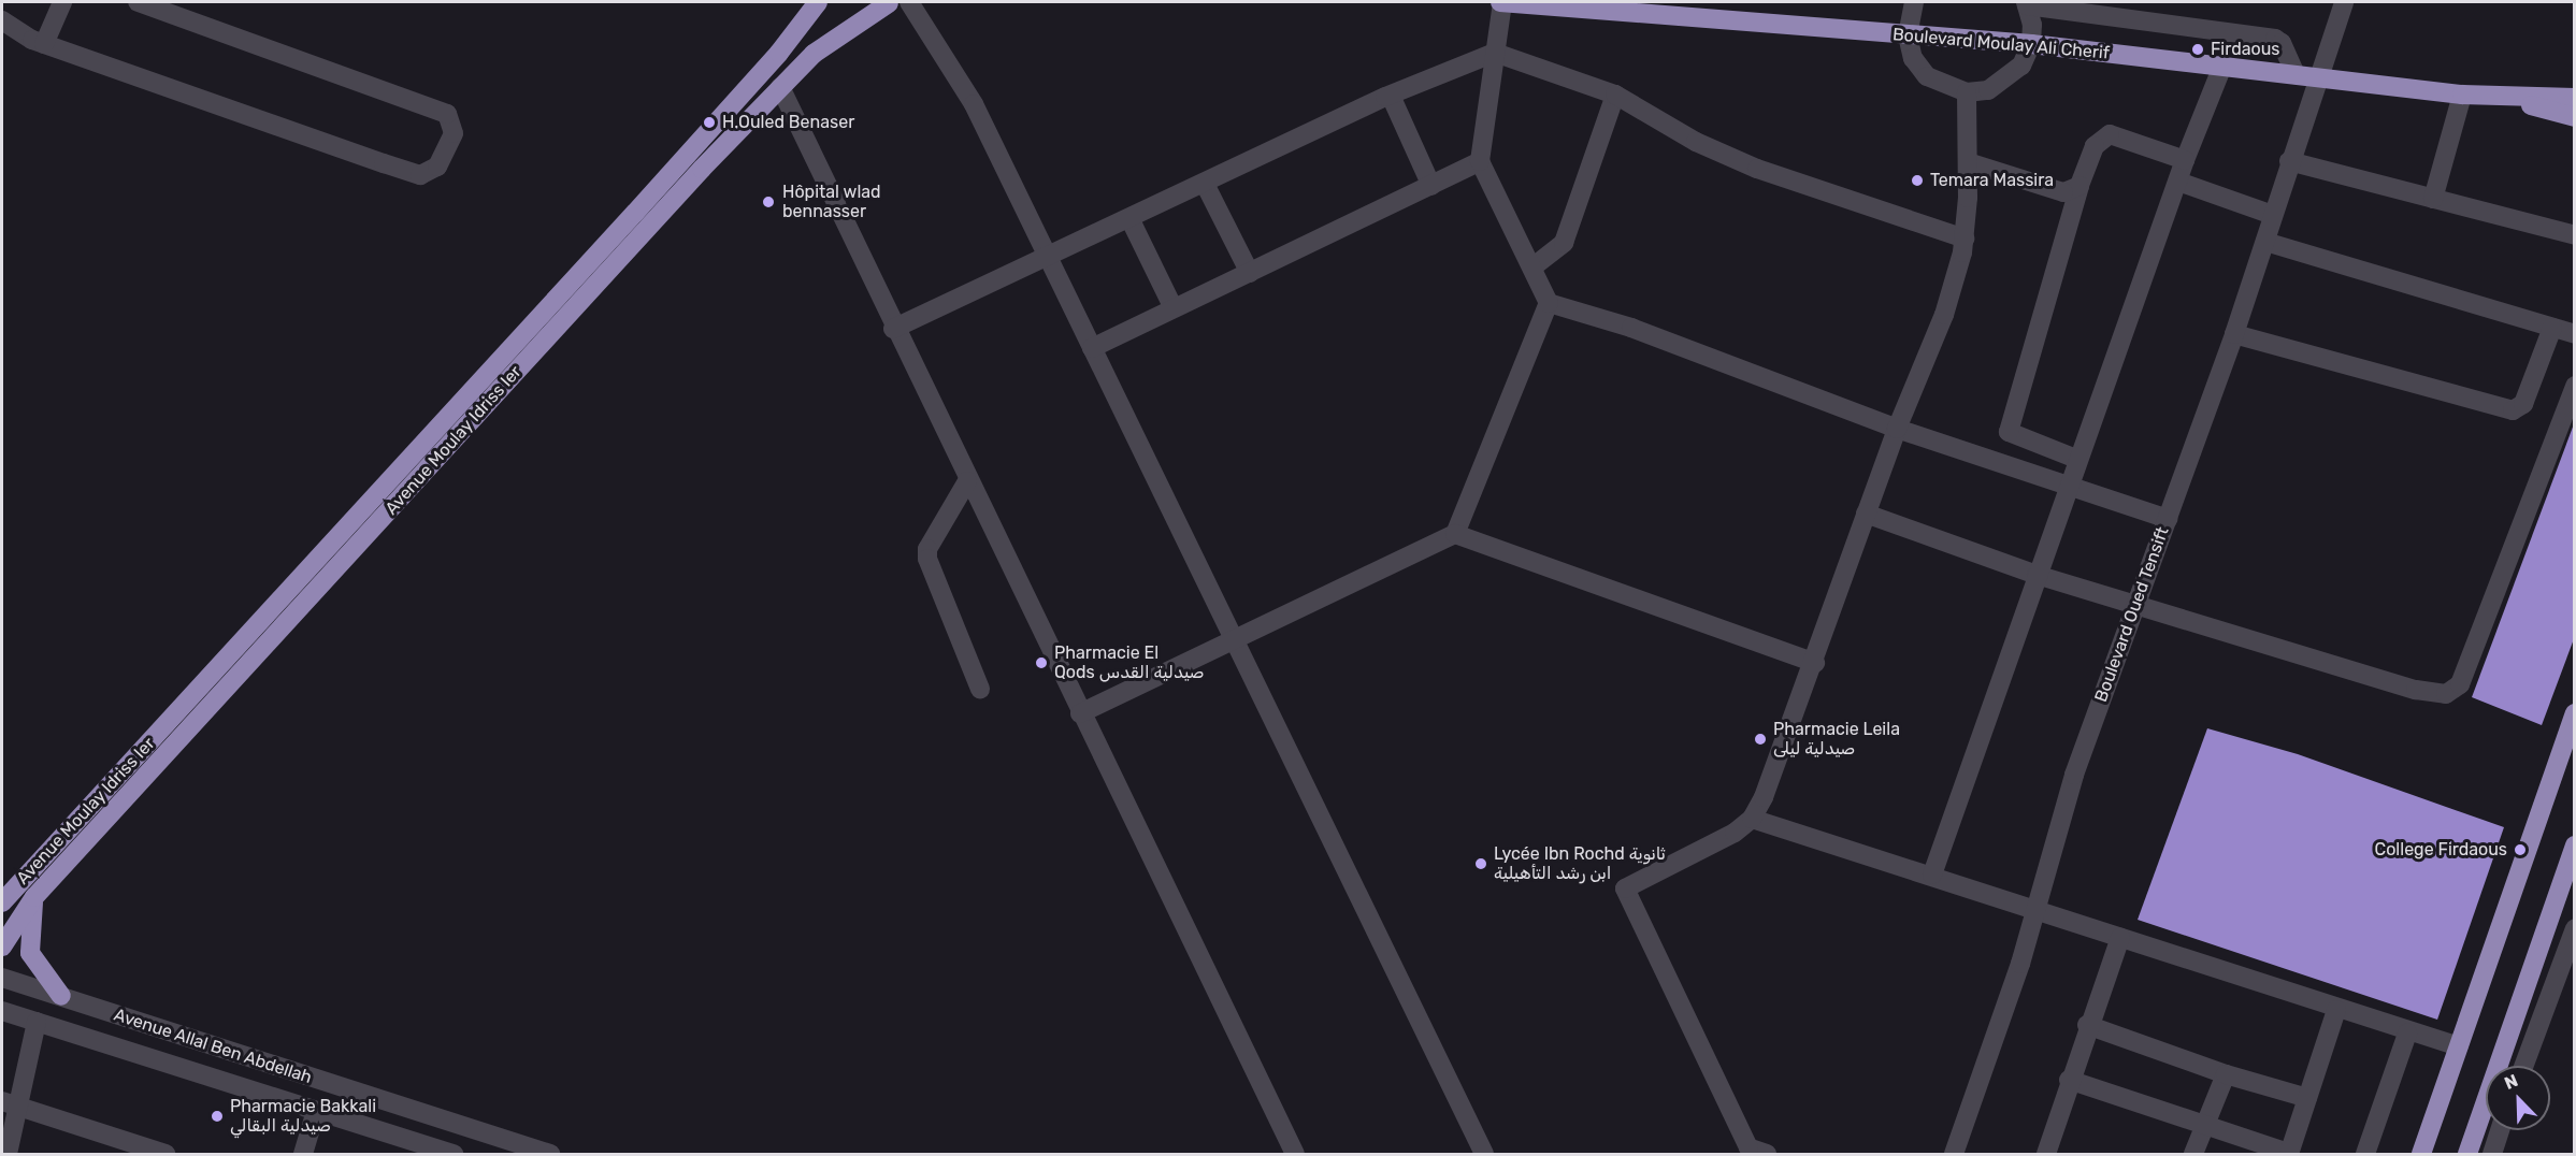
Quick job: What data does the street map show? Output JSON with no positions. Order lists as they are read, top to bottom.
{
  "streets": {
    "main road": ["Boulevard Moulay Ali Cherif", "Avenue Moulay Idriss Ier"],
    "street": ["Boulevard Oued Tensift", "Avenue Allal Ben Abdellah"]
  },
  "crossings": [
    ["Boulevard Moulay Ali Cherif", "Boulevard Oued Tensift"]
  ],
  "places": [
    "Firdaous",
    "H.Ouled Benaser",
    "Temara Massira",
    "Hôpital wlad bennasser",
    "Pharmacie El Qods صيدلية القدس",
    "Pharmacie Leila صيدلية ليلى",
    "College Firdaous",
    "Lycée Ibn Rochd ثانوية ابن رشد التأهيلية",
    "Pharmacie Bakkali صيدلية البقالي"
  ],
  "north": "top left"
}
